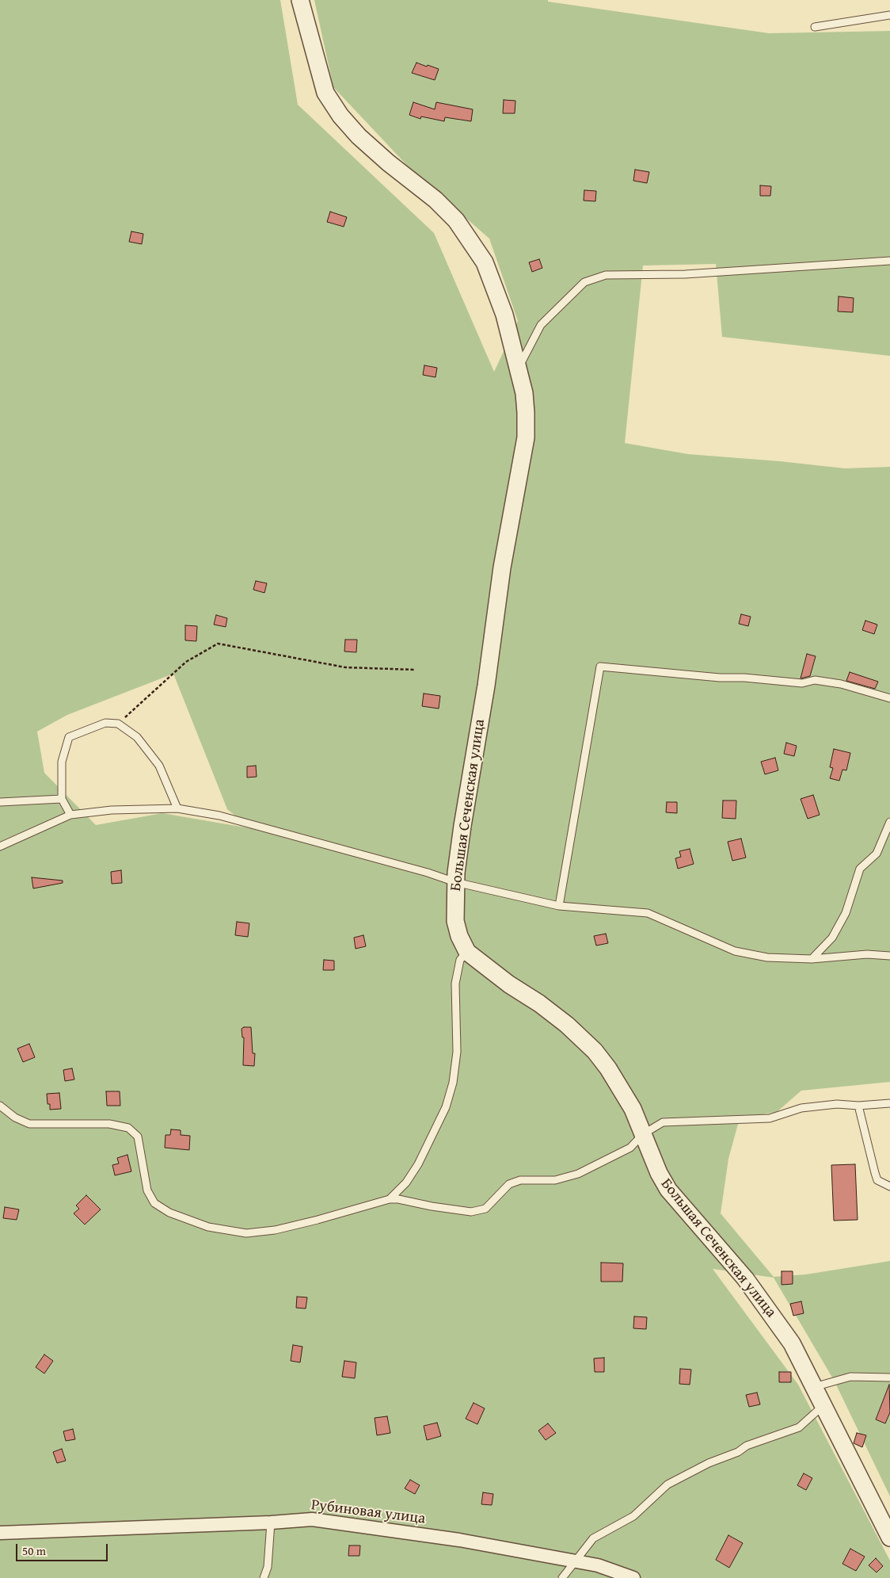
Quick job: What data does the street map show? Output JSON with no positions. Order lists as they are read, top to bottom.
{
  "streets": {
    "street": ["Большая Сеченская улица", "Рубиновая улица"]
  },
  "scale_bar": "50 m"
}
